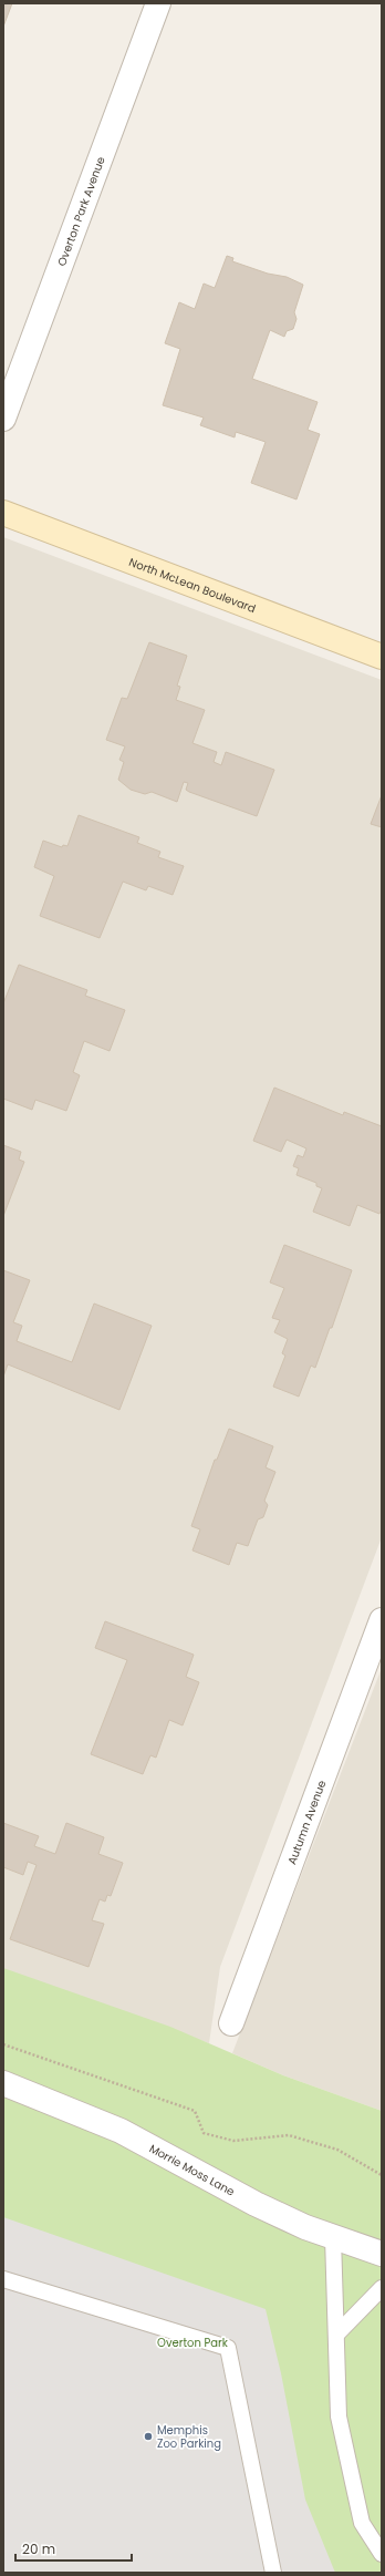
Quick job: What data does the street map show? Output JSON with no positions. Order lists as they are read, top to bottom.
{
  "streets": {
    "main road": ["North McLean Boulevard"],
    "street": ["Overton Park Avenue", "Autumn Avenue", "Morrie Moss Lane"]
  },
  "parks": ["Overton Park"],
  "places": ["Memphis Zoo Parking"],
  "scale_bar": "20 m"
}
